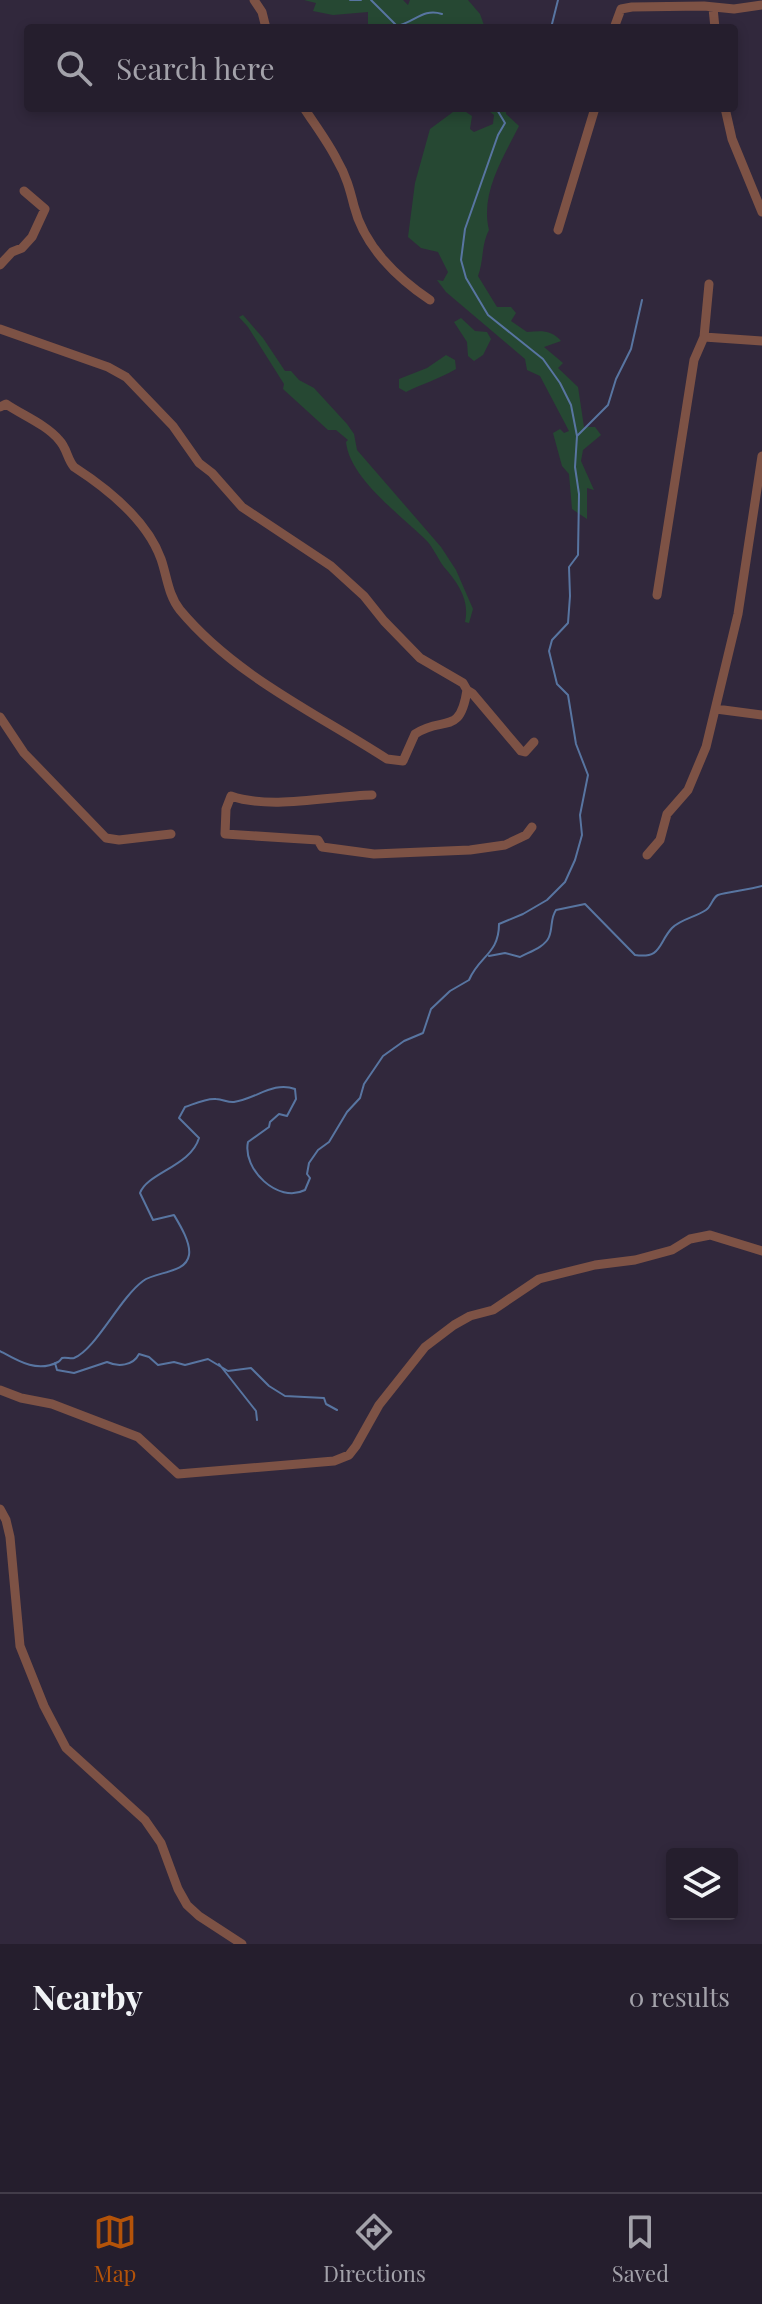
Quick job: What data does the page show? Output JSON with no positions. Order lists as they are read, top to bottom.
{
  "page": {
    "search": "Search here",
    "heading": ["Nearby", "0 results"],
    "nav": ["Map", "Directions", "Saved"]
  }
}
